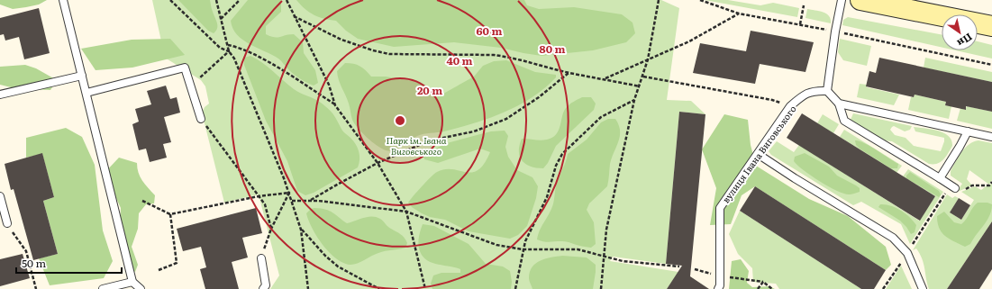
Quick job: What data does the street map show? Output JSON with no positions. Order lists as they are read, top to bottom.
{
  "streets": {
    "lane": ["вулиця Івана Виговського"]
  },
  "parks": ["Парк ім. Івана Виговського"],
  "scale_bar": "50 m",
  "north": "bottom right",
  "rings": [
    "60 m",
    "80 m",
    "40 m",
    "20 m"
  ]
}
